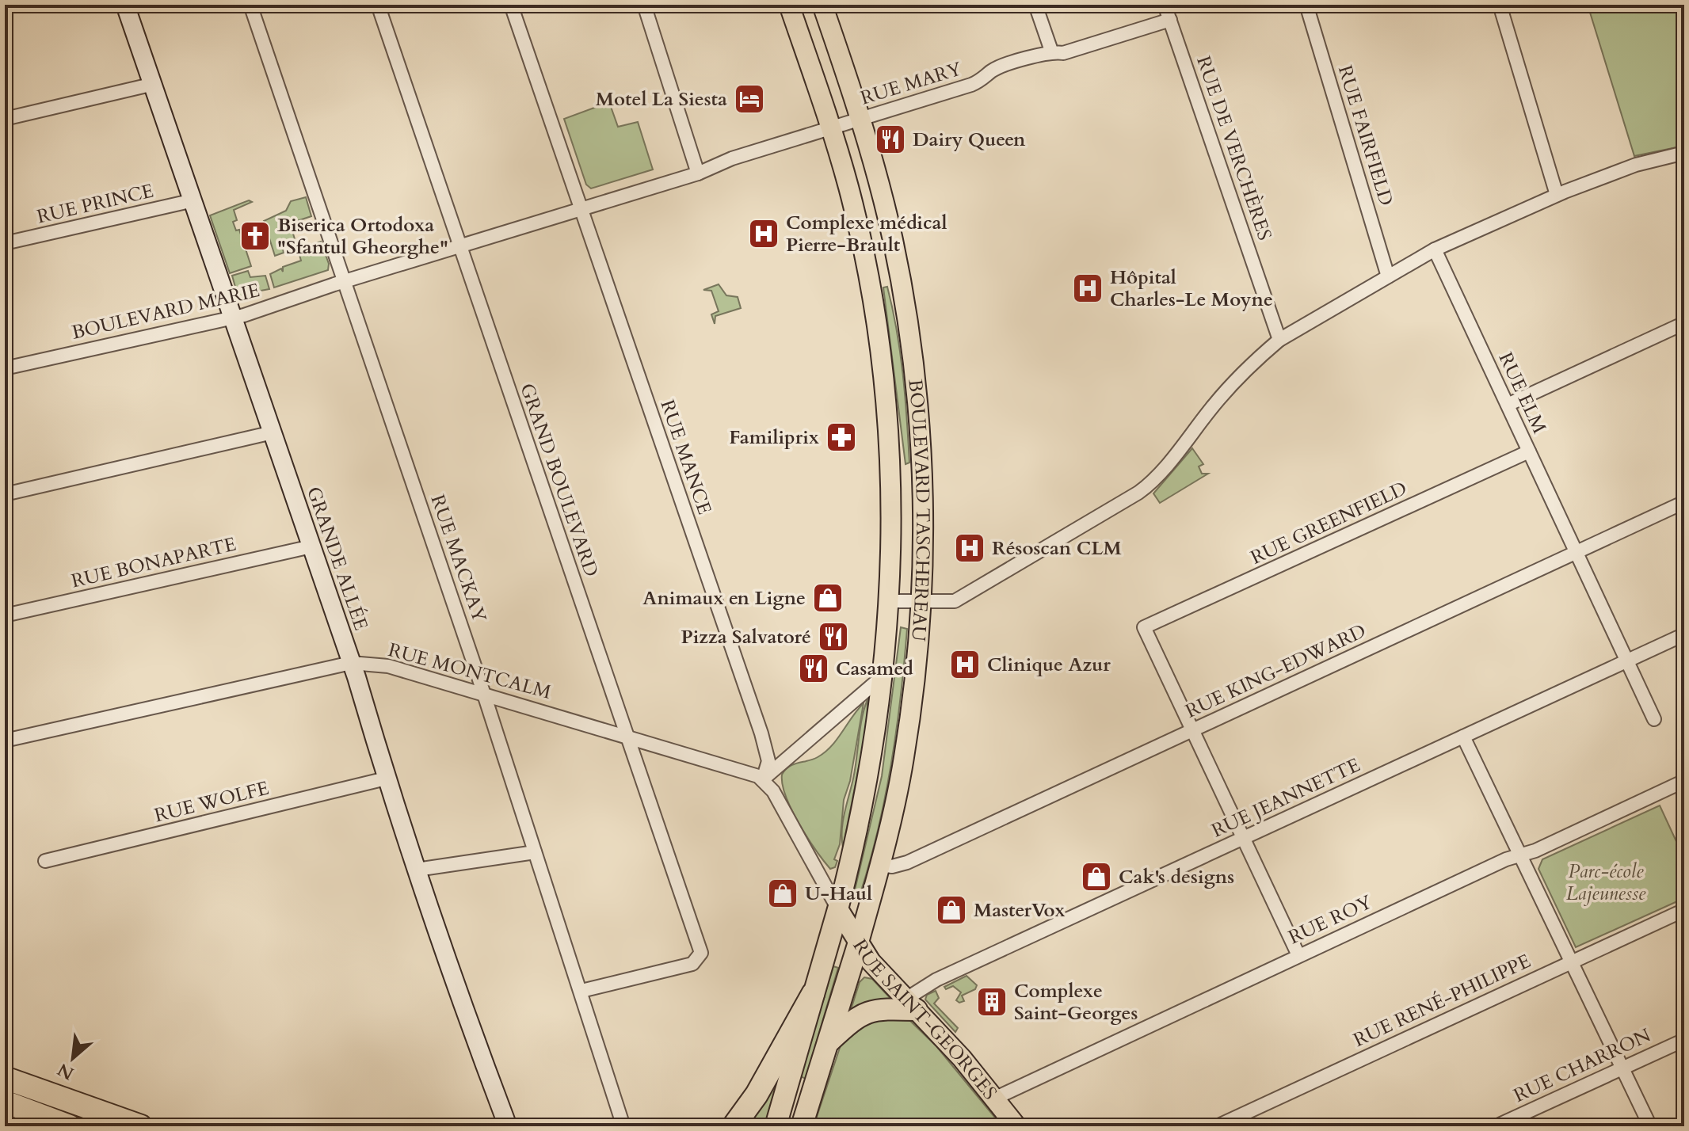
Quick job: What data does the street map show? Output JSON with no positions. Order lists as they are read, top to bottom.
{
  "streets": {
    "highway": ["BOULEVARD TASCHEREAU"],
    "main road": ["GRANDE ALLÉE", "RUE SAINT-GEORGES"],
    "street": [
      "RUE MARY",
      "RUE FAIRFIELD",
      "RUE DE VERCHÈRES",
      "RUE PRINCE",
      "BOULEVARD MARIE",
      "RUE ELM",
      "RUE MANCE",
      "GRAND BOULEVARD",
      "RUE GREENFIELD",
      "RUE MACKAY",
      "RUE BONAPARTE",
      "RUE MONTCALM",
      "RUE KING-EDWARD",
      "RUE JEANNETTE",
      "RUE WOLFE",
      "RUE ROY",
      "RUE RENÉ-PHILIPPE",
      "RUE CHARRON"
    ]
  },
  "crossings": [
    ["RUE MARY", "RUE DE VERCHÈRES"],
    ["RUE MARY", "BOULEVARD MARIE"],
    ["RUE MARY", "BOULEVARD TASCHEREAU"],
    ["RUE PRINCE", "GRANDE ALLÉE"],
    ["BOULEVARD MARIE", "RUE MANCE"],
    ["BOULEVARD MARIE", "GRAND BOULEVARD"],
    ["BOULEVARD MARIE", "GRANDE ALLÉE"],
    ["BOULEVARD MARIE", "RUE MACKAY"],
    ["RUE ELM", "RUE GREENFIELD"],
    ["RUE ELM", "RUE KING-EDWARD"],
    ["RUE ELM", "RUE JEANNETTE"],
    ["RUE MANCE", "RUE MONTCALM"],
    ["GRAND BOULEVARD", "RUE MACKAY"],
    ["GRAND BOULEVARD", "RUE MONTCALM"],
    ["BOULEVARD TASCHEREAU", "RUE KING-EDWARD"],
    ["BOULEVARD TASCHEREAU", "RUE SAINT-GEORGES"],
    ["RUE GREENFIELD", "RUE KING-EDWARD"],
    ["GRANDE ALLÉE", "RUE BONAPARTE"],
    ["GRANDE ALLÉE", "RUE MONTCALM"],
    ["GRANDE ALLÉE", "RUE WOLFE"],
    ["RUE MACKAY", "RUE MONTCALM"],
    ["RUE JEANNETTE", "RUE SAINT-GEORGES"],
    ["RUE ROY", "RUE SAINT-GEORGES"]
  ],
  "parks": ["Parc-école Lajeunesse"],
  "places": {
    "hotel": ["Motel La Siesta"],
    "restaurant": ["Dairy Queen", "Pizza Salvatoré", "Casamed"],
    "hospital": [
      "Complexe médical Pierre-Brault",
      "Hôpital Charles-Le Moyne",
      "Résoscan CLM",
      "Clinique Azur"
    ],
    "church": ["Biserica Ortodoxa \"Sfantul Gheorghe\""],
    "pharmacy": ["Familiprix"],
    "shop": [
      "Animaux en Ligne",
      "Cak's designs",
      "U-Haul",
      "MasterVox"
    ],
    "building": ["Complexe Saint-Georges"]
  },
  "north": "bottom left"
}
